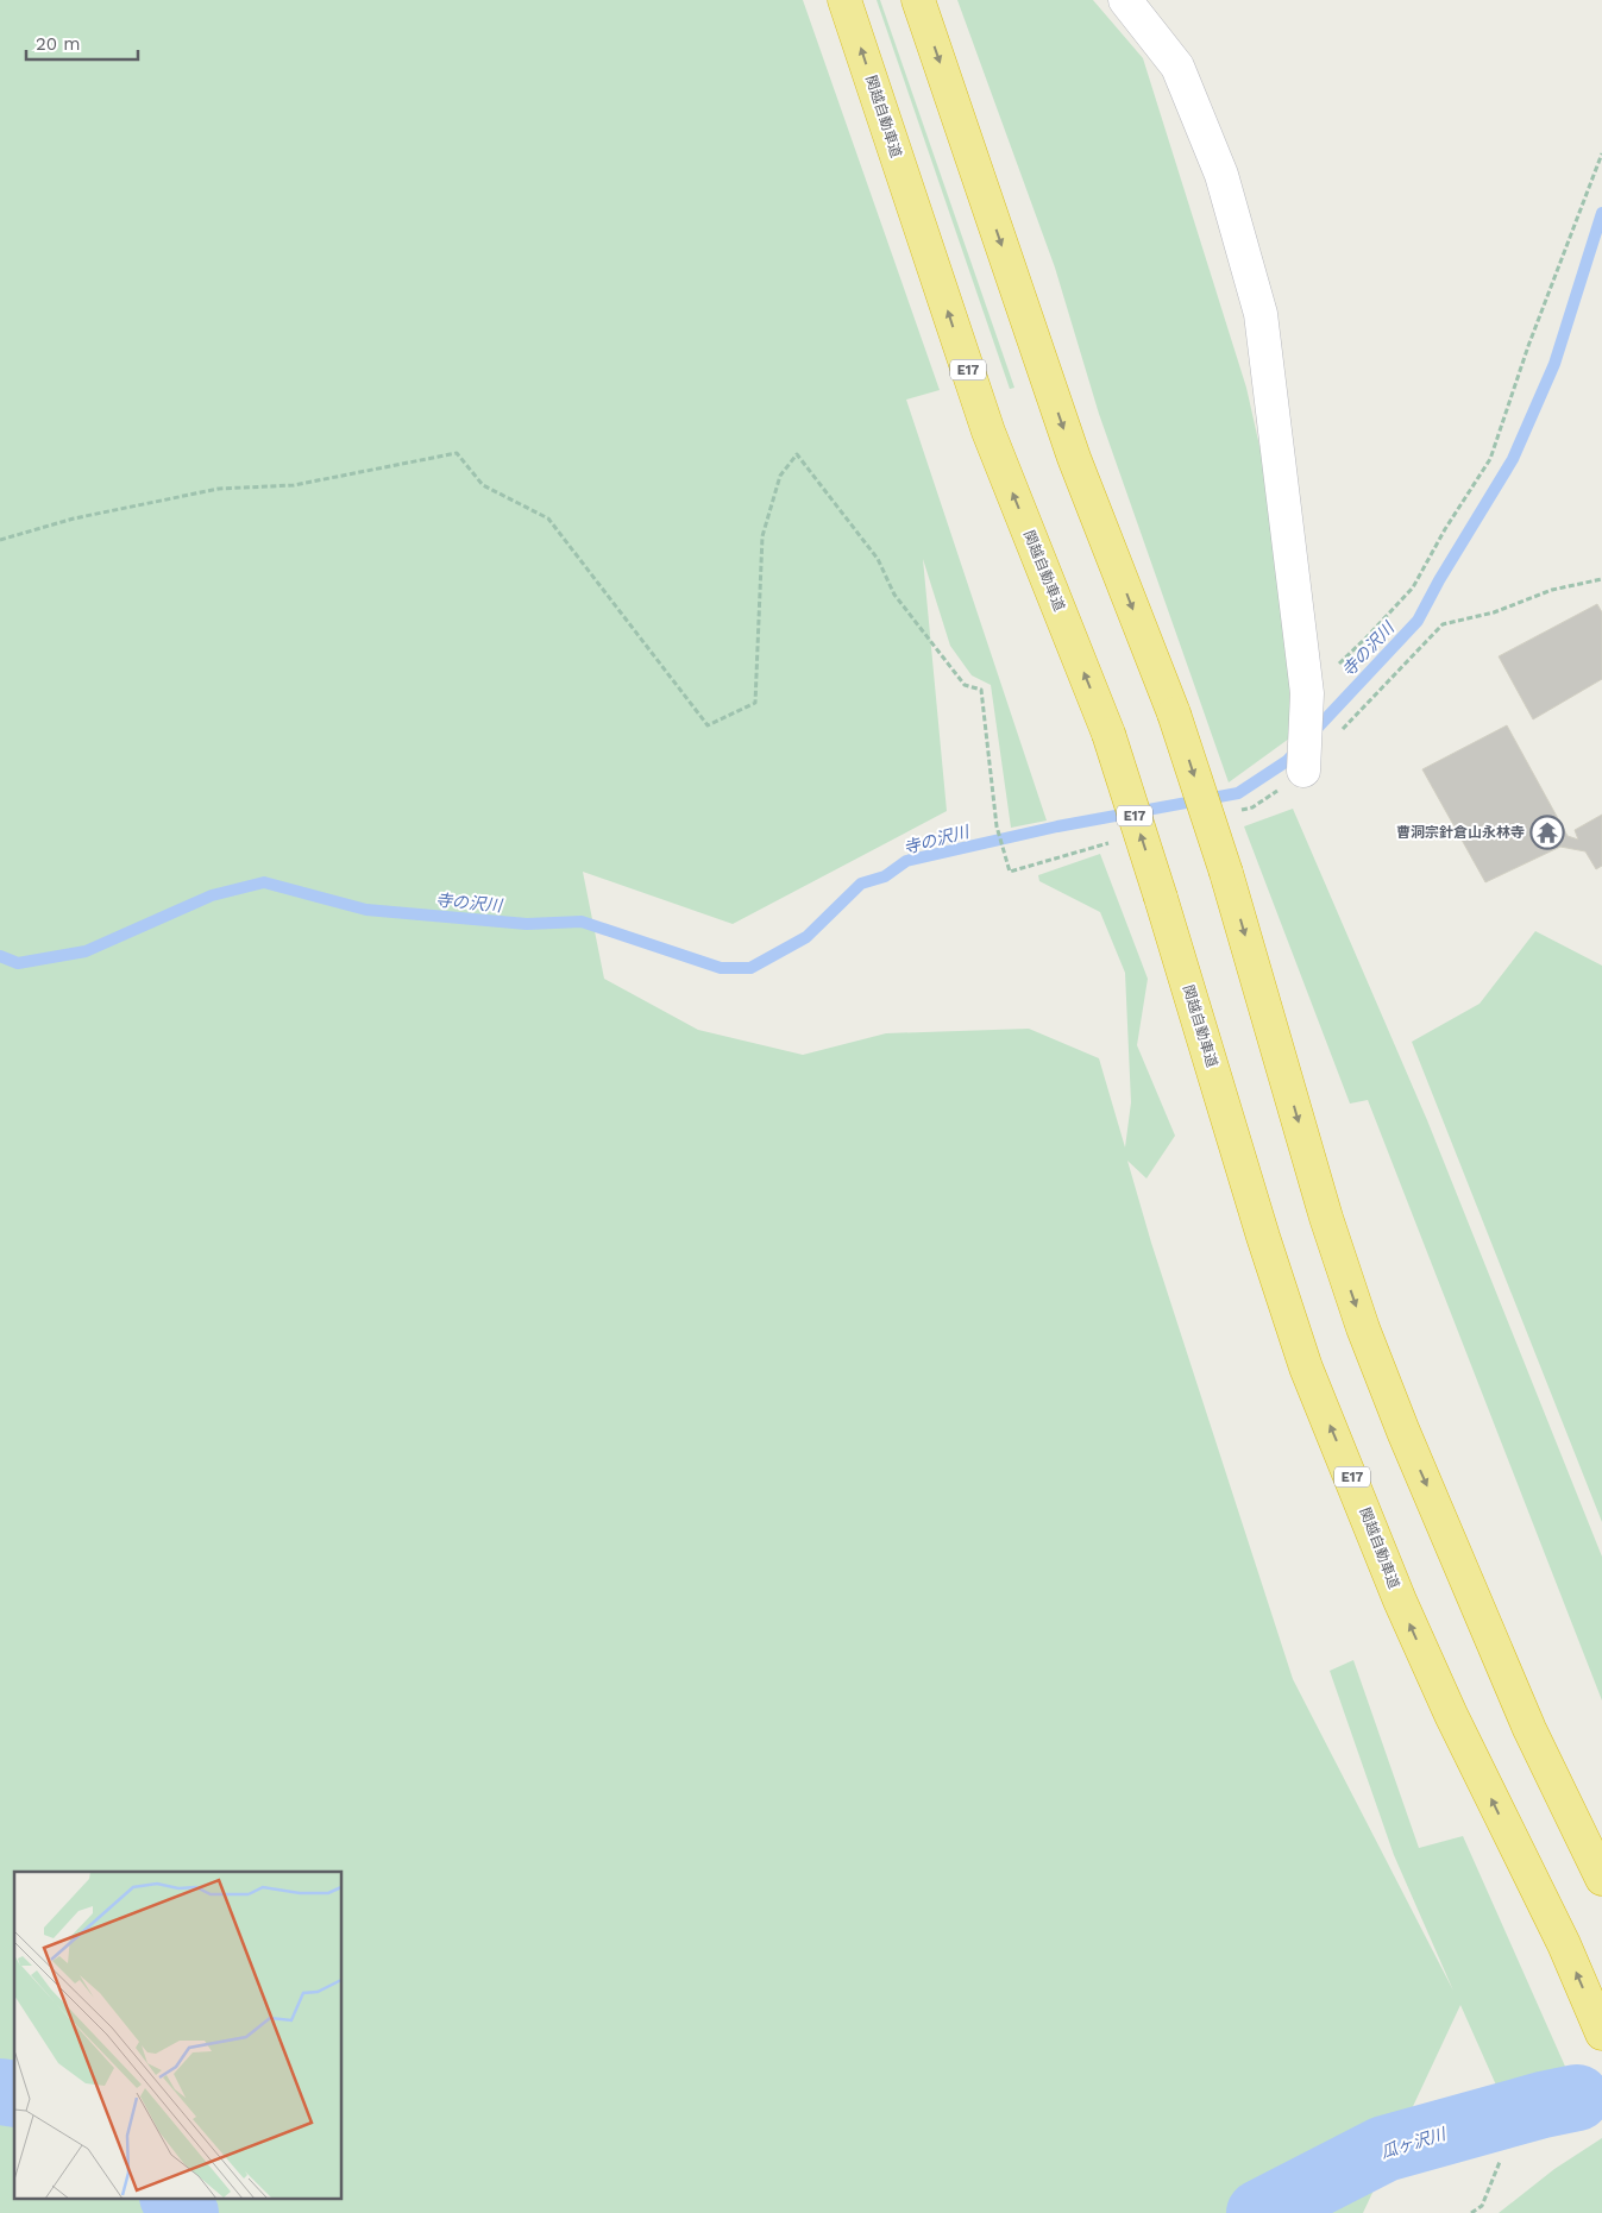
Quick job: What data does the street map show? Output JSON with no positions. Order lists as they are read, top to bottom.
{
  "streets": {
    "highway": ["関越自動車道", "E17"]
  },
  "water": ["寺の沢川", "瓜ヶ沢川"],
  "places": {
    "temple": ["曹洞宗針倉山永林寺"]
  },
  "scale_bar": "20 m"
}
